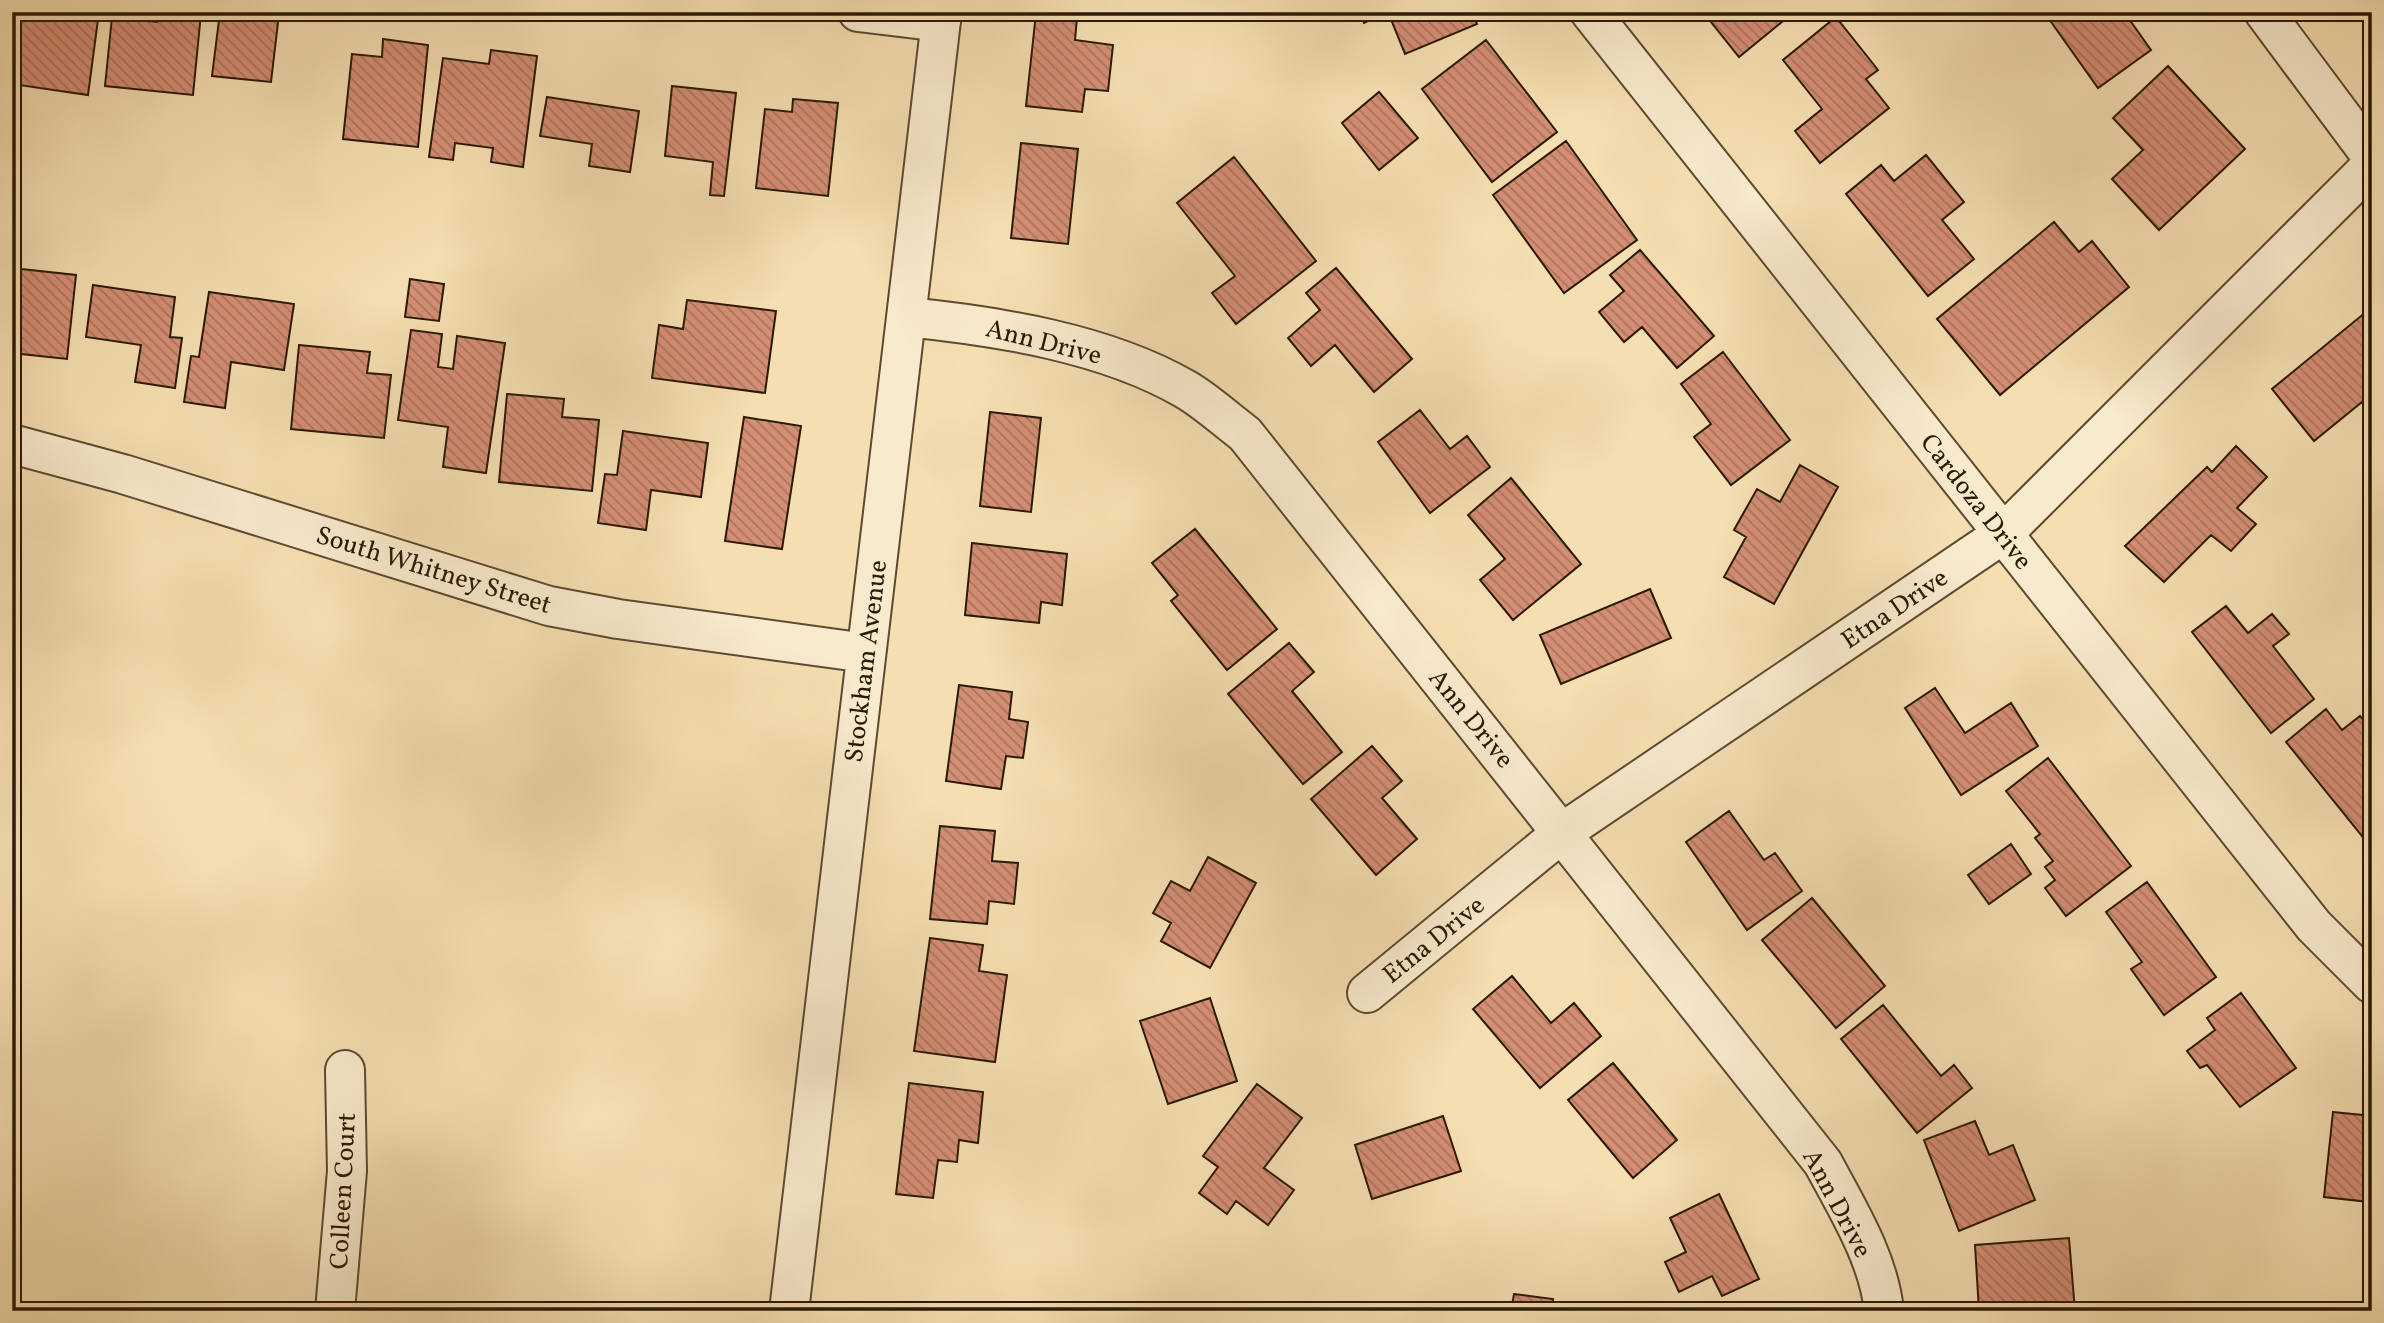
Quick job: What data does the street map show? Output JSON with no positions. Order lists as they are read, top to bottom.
{
  "streets": {
    "street": [
      "Ann Drive",
      "Cardoza Drive",
      "South Whitney Street",
      "Etna Drive",
      "Stockham Avenue",
      "Colleen Court"
    ]
  },
  "crossings": [
    ["Ann Drive", "Etna Drive"],
    ["Ann Drive", "Stockham Avenue"],
    ["Cardoza Drive", "Etna Drive"],
    ["South Whitney Street", "Stockham Avenue"]
  ]
}
